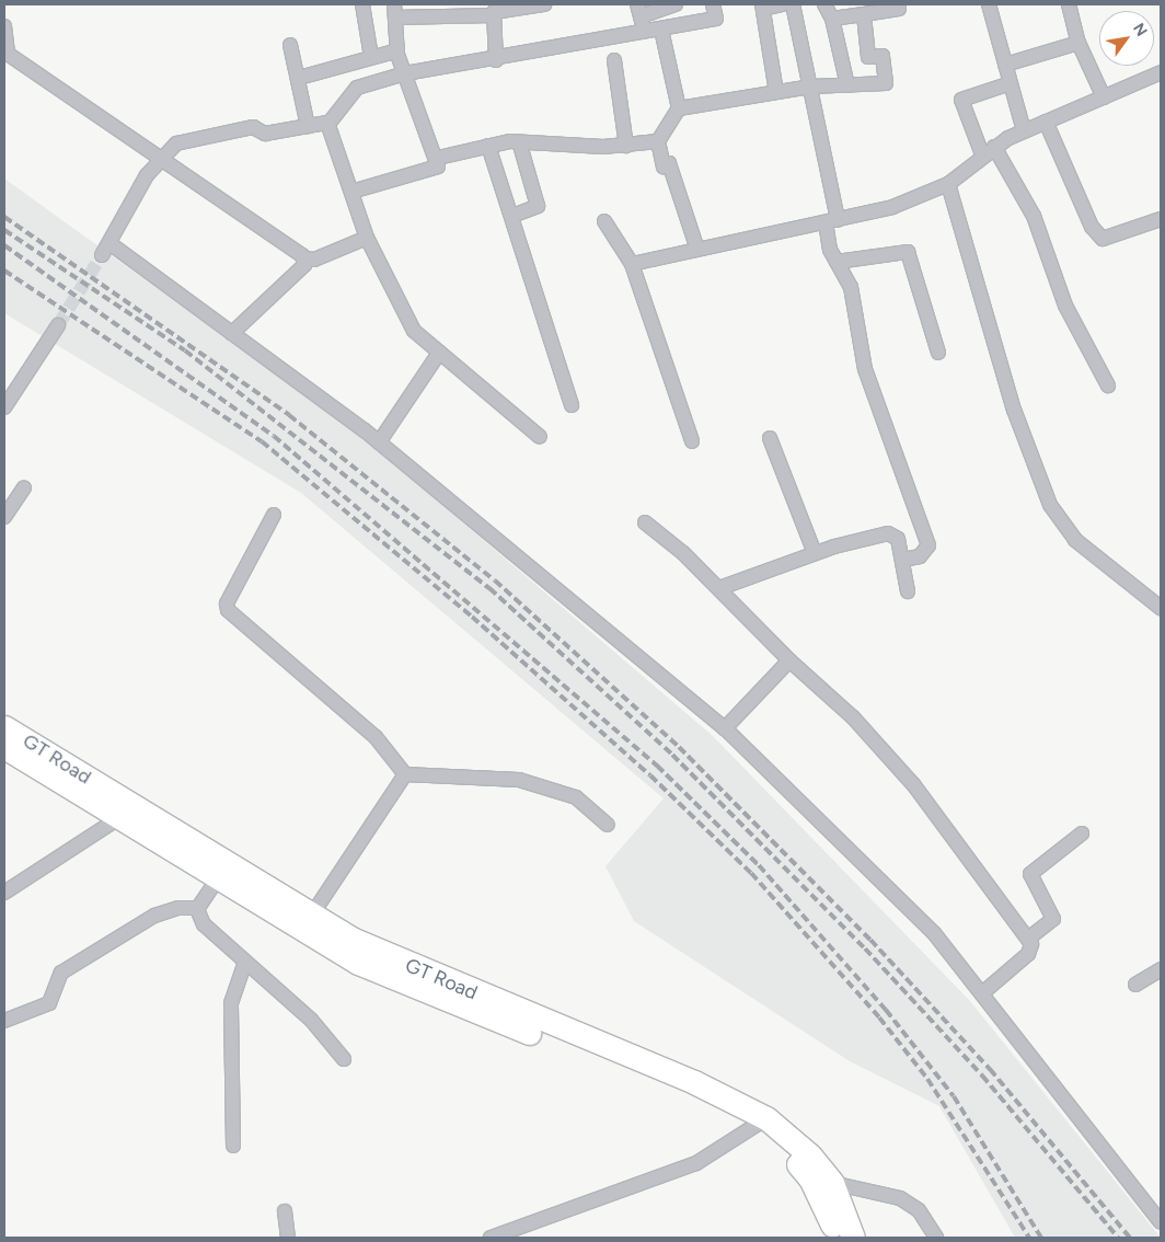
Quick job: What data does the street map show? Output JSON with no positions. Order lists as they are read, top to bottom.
{
  "streets": {
    "highway": ["GT Road"]
  },
  "north": "top right"
}
